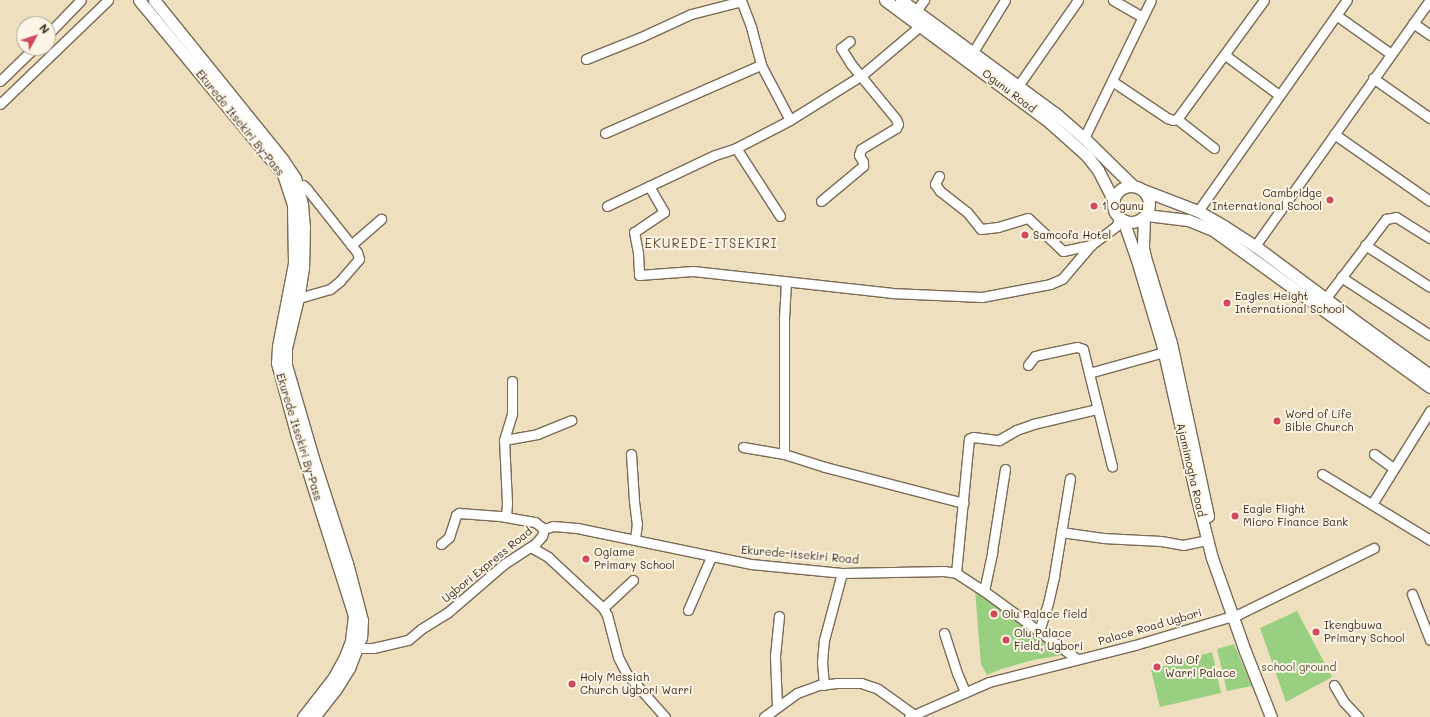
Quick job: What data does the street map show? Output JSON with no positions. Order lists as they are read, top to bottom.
{
  "streets": {
    "main road": ["Ogunu Road", "Ekurede Itsekiri By-Pass", "Ajamimogha Road"],
    "street": ["Ekurede-itsekiri Road", "Ugbori Express Road", "Palace Road Ugbori"]
  },
  "crossings": [
    ["Ogunu Road", "Ajamimogha Road"],
    ["Ekurede Itsekiri By-Pass", "Ugbori Express Road"],
    ["Ajamimogha Road", "Palace Road Ugbori"],
    ["Ekurede-itsekiri Road", "Ugbori Express Road"],
    ["Ekurede-itsekiri Road", "Palace Road Ugbori"]
  ],
  "districts": ["EKUREDE-ITSEKIRI"],
  "parks": ["school ground"],
  "places": [
    "Cambridge International School",
    "1 Ogunu",
    "Samcofa Hotel",
    "Eagles Height International School",
    "Word of Life Bible Church",
    "Eagle Flight Micro Finance Bank",
    "Ogiame Primary School",
    "Olu Palace field",
    "Ikengbuwa Primary School",
    "Olu Palace Field, Ugbori",
    "Olu Of Warri Palace",
    "Holy Messiah Church Ugbori Warri"
  ],
  "north": "top right"
}
